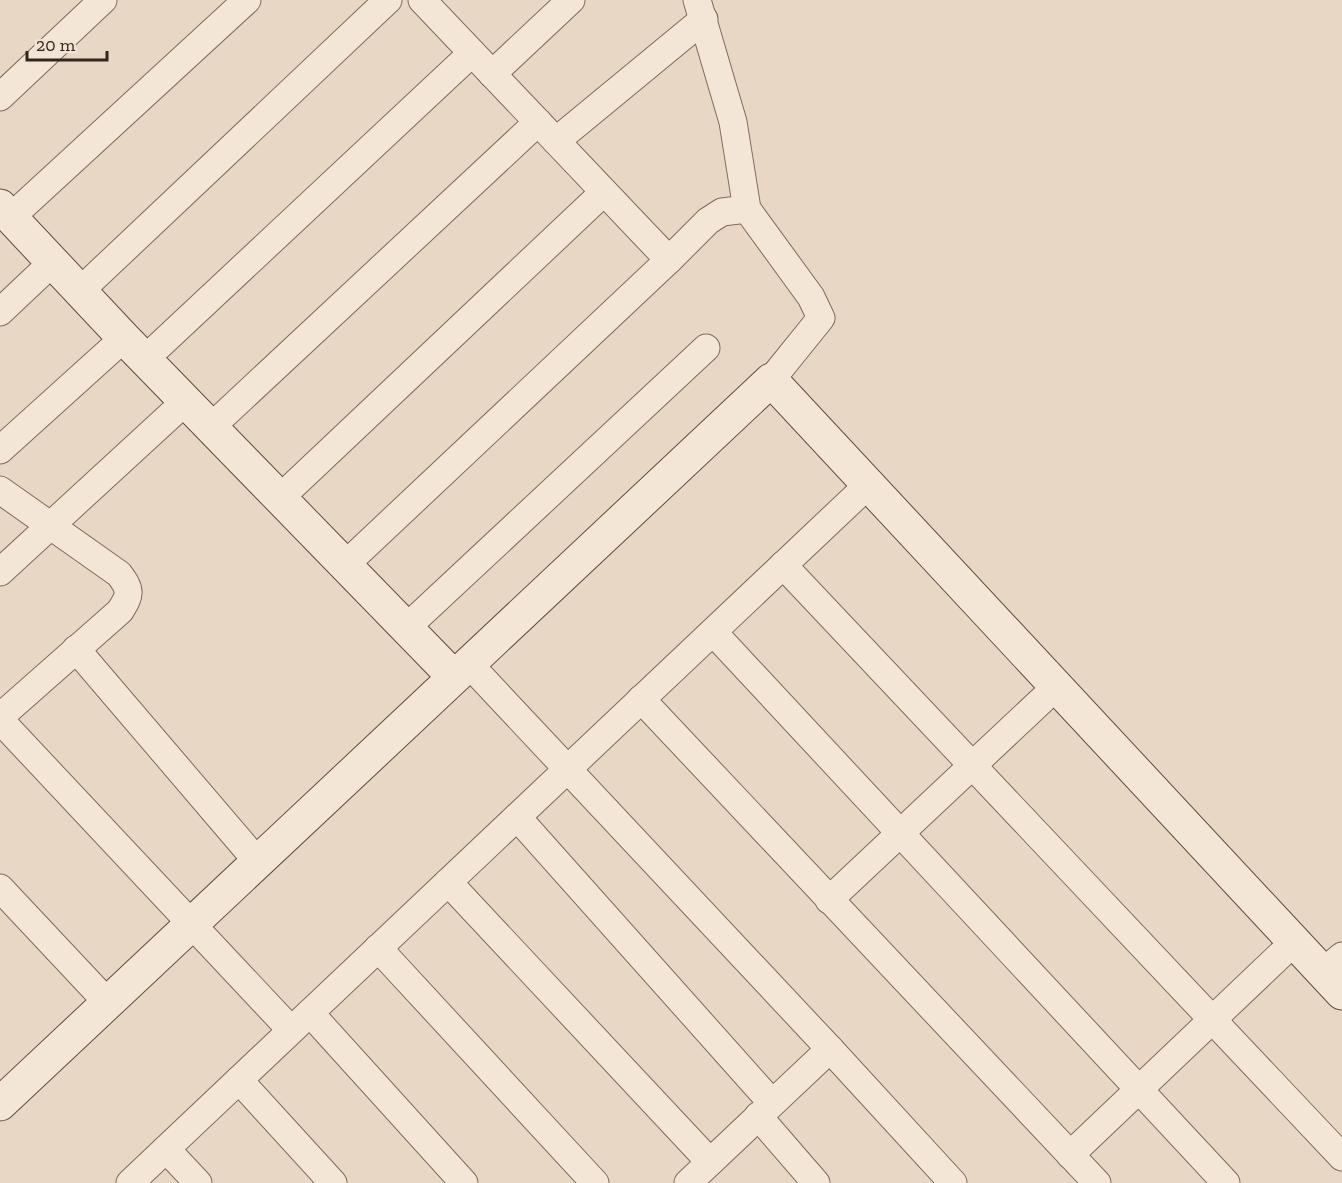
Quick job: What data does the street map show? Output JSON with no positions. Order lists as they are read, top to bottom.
{
  "scale_bar": "20 m"
}
